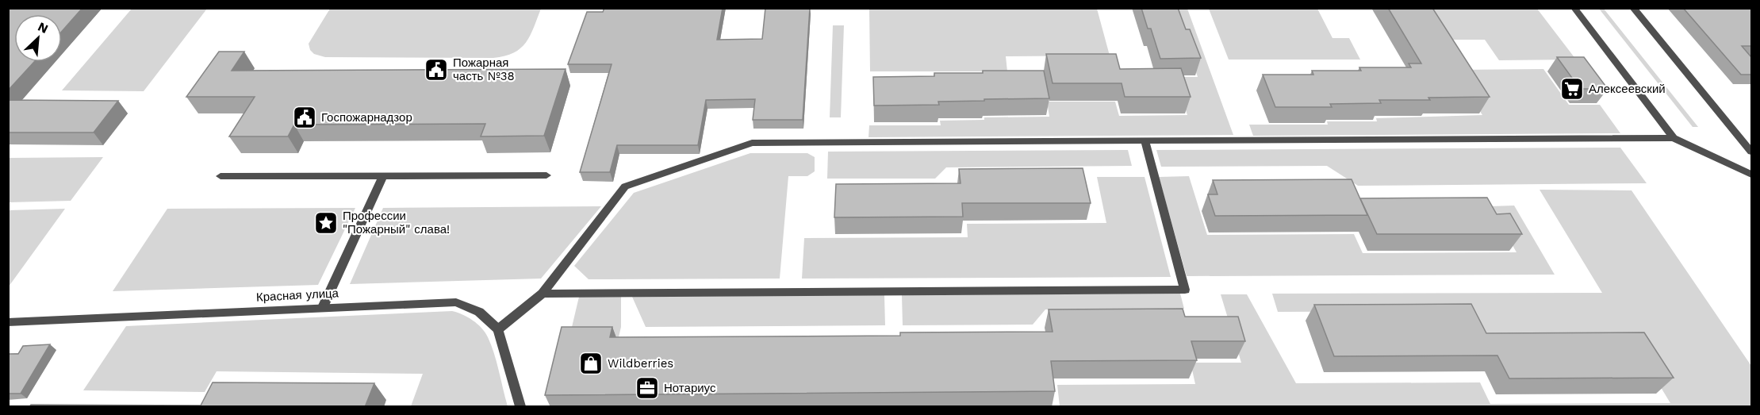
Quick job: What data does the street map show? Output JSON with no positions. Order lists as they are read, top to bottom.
{
  "streets": {
    "street": ["Красная улица"]
  },
  "places": {
    "public building": ["Пожарная часть №38", "Госпожарнадзор"],
    "supermarket": ["Алексеевский"],
    "place": ["Профессии \"Пожарный\" слава!"],
    "shop": ["Wildberries"],
    "office": ["Нотариус"]
  },
  "north": "top right"
}
